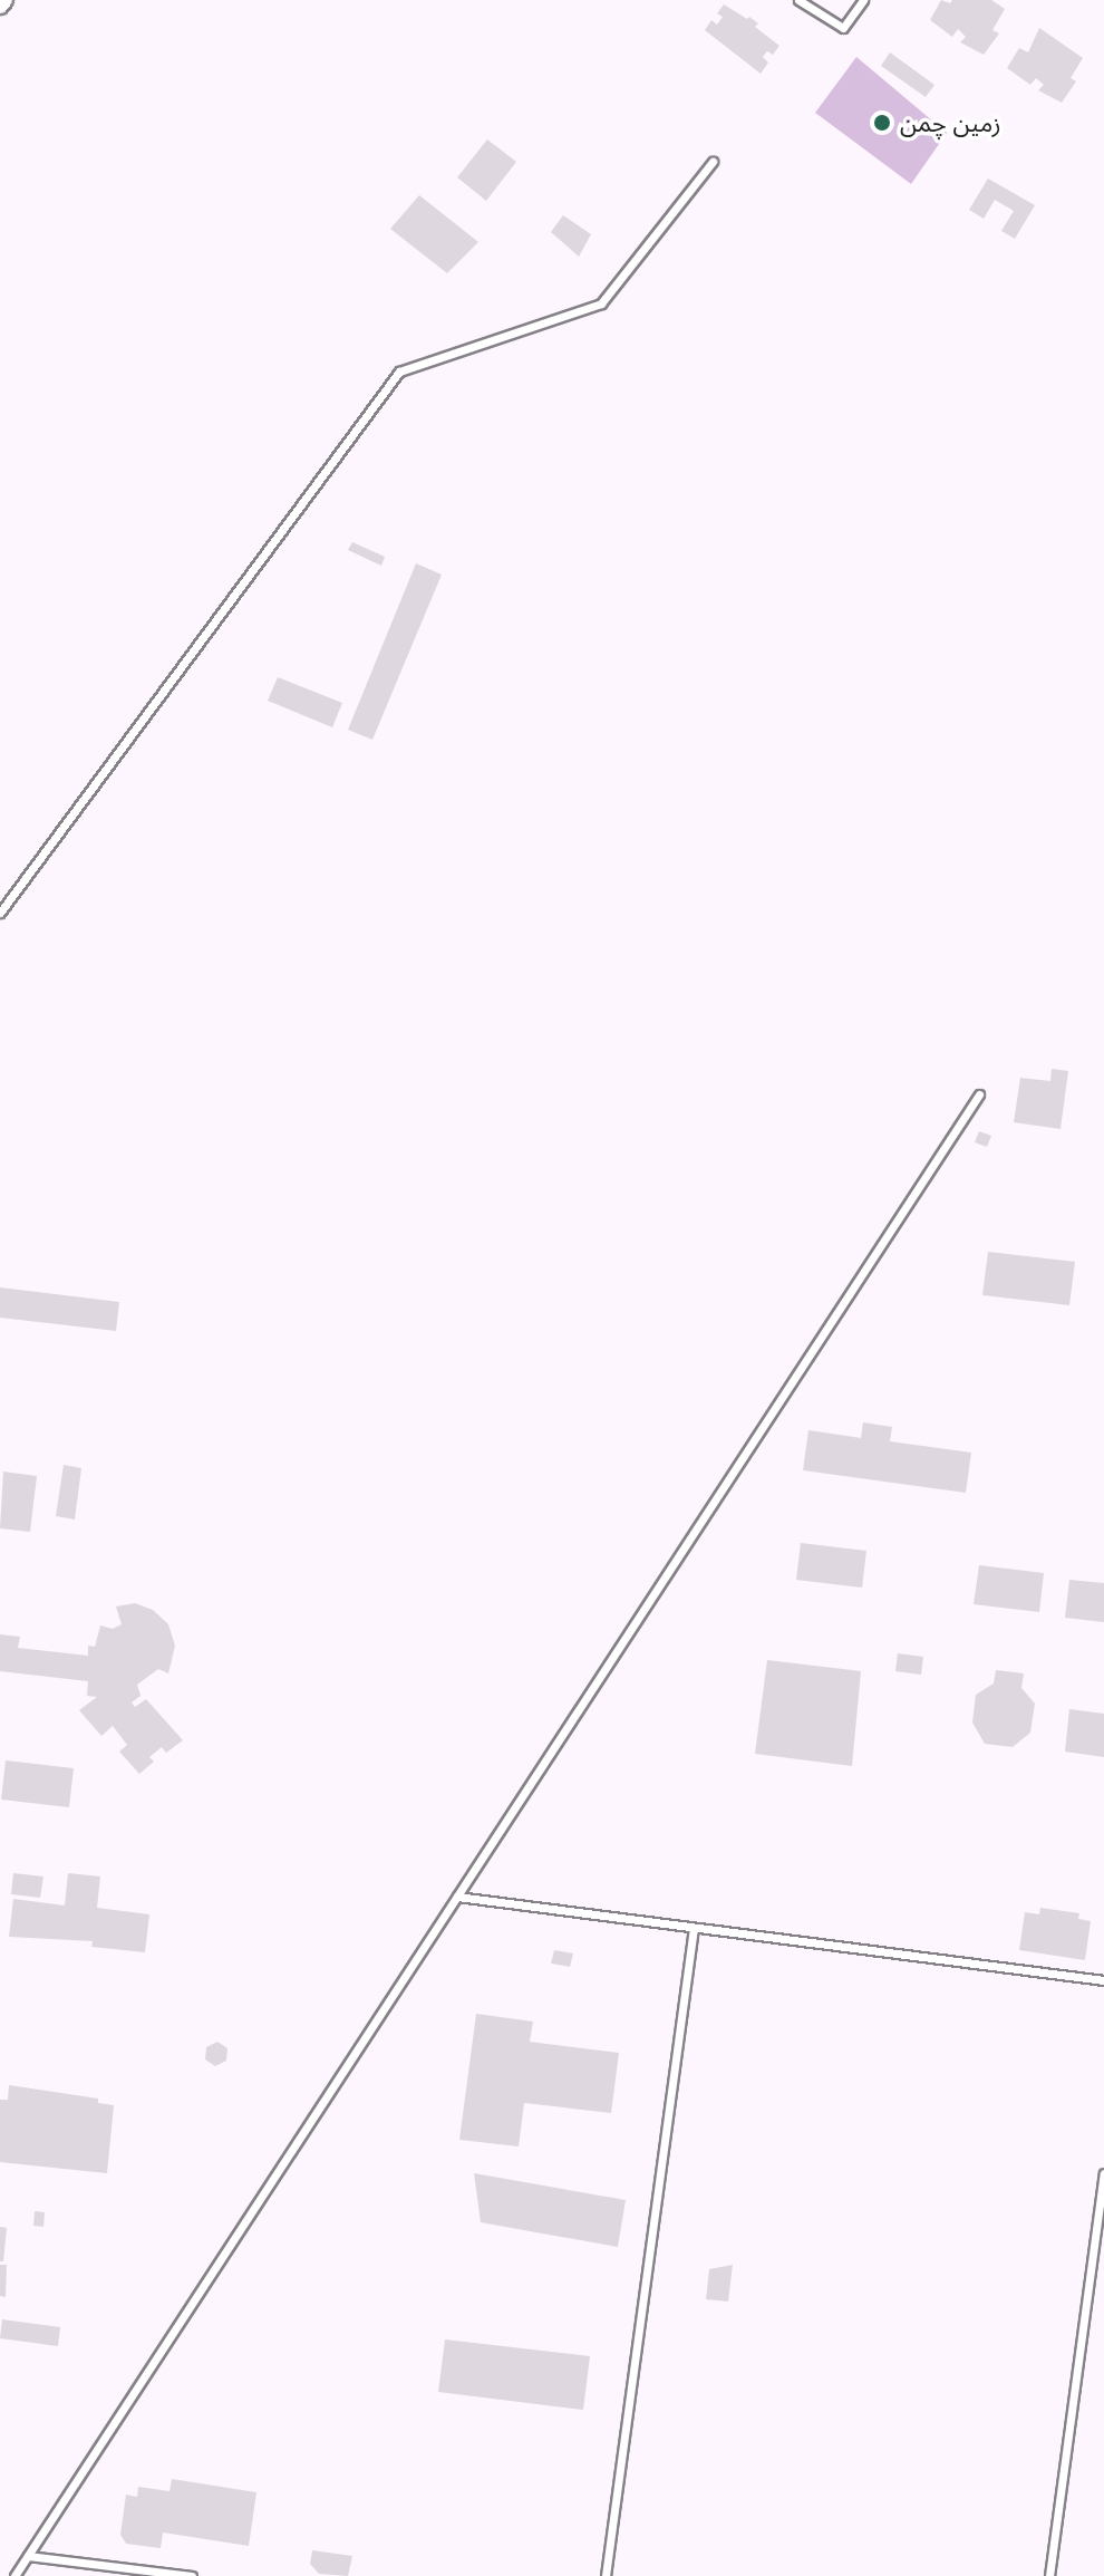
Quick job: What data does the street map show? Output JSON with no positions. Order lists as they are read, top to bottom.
{
  "places": ["زمین چمن"]
}
